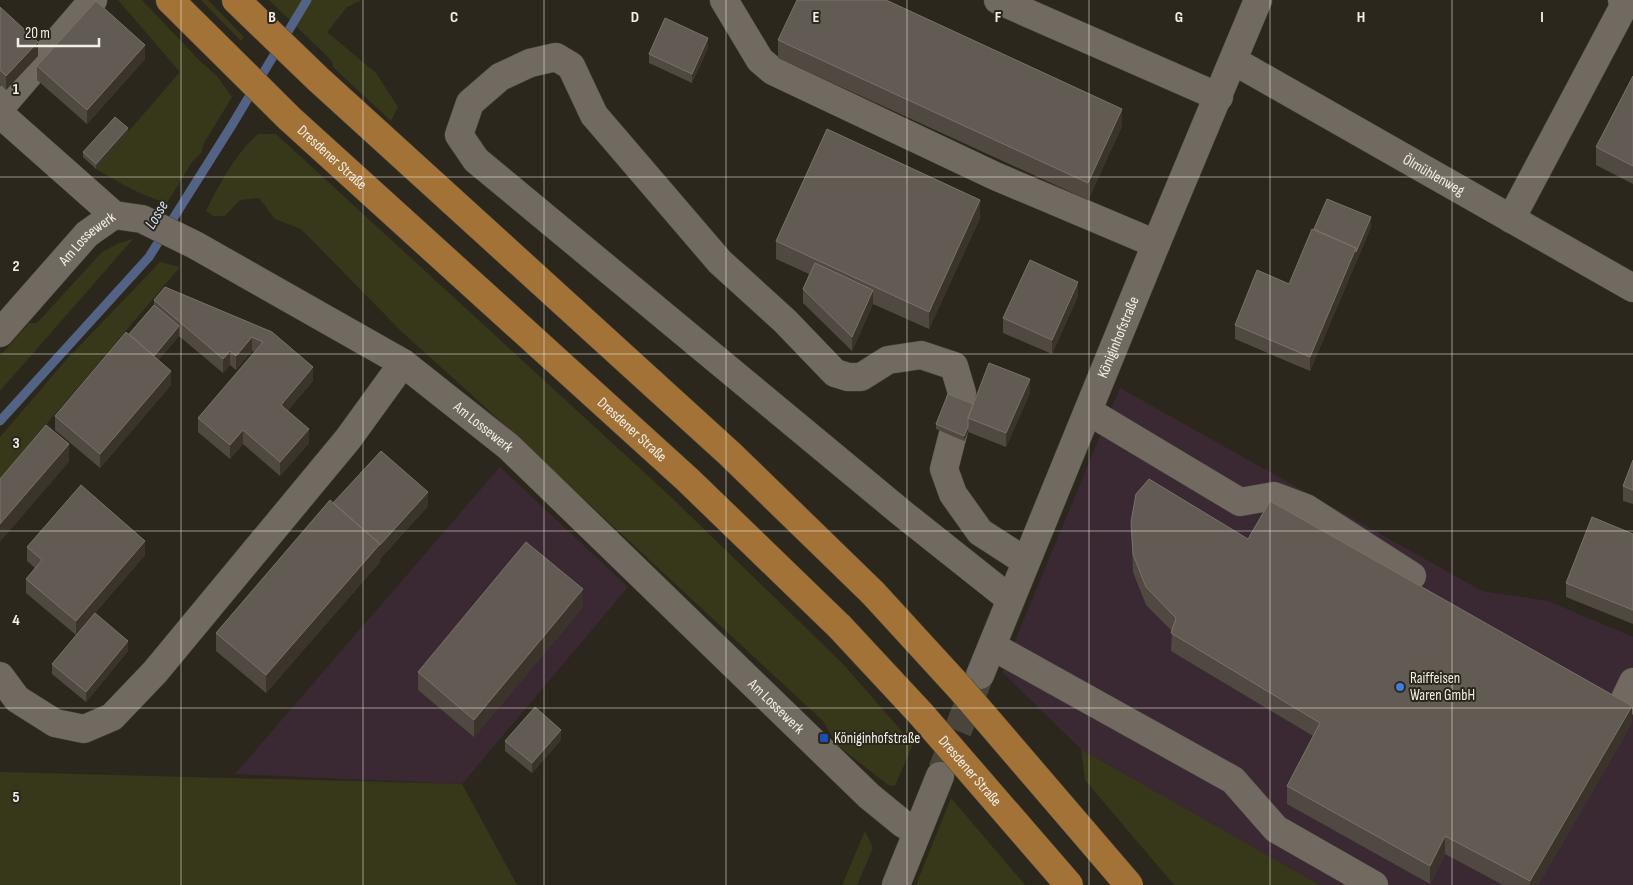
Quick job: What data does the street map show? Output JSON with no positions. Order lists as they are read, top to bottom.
{
  "streets": {
    "main road": ["Dresdener Straße"],
    "street": ["Ölmühlenweg", "Am Lossewerk", "Königinhofstraße"]
  },
  "crossings": [
    ["Ölmühlenweg", "Königinhofstraße"]
  ],
  "water": ["Losse"],
  "places": {
    "other": ["Raiffeisen Waren GmbH"],
    "transit": ["Königinhofstraße"]
  },
  "scale_bar": "20 m",
  "grid": {
    "columns": [
      "B",
      "C",
      "D",
      "E",
      "F",
      "G",
      "H",
      "I"
    ],
    "rows": [
      "1",
      "2",
      "3",
      "4",
      "5"
    ]
  }
}
